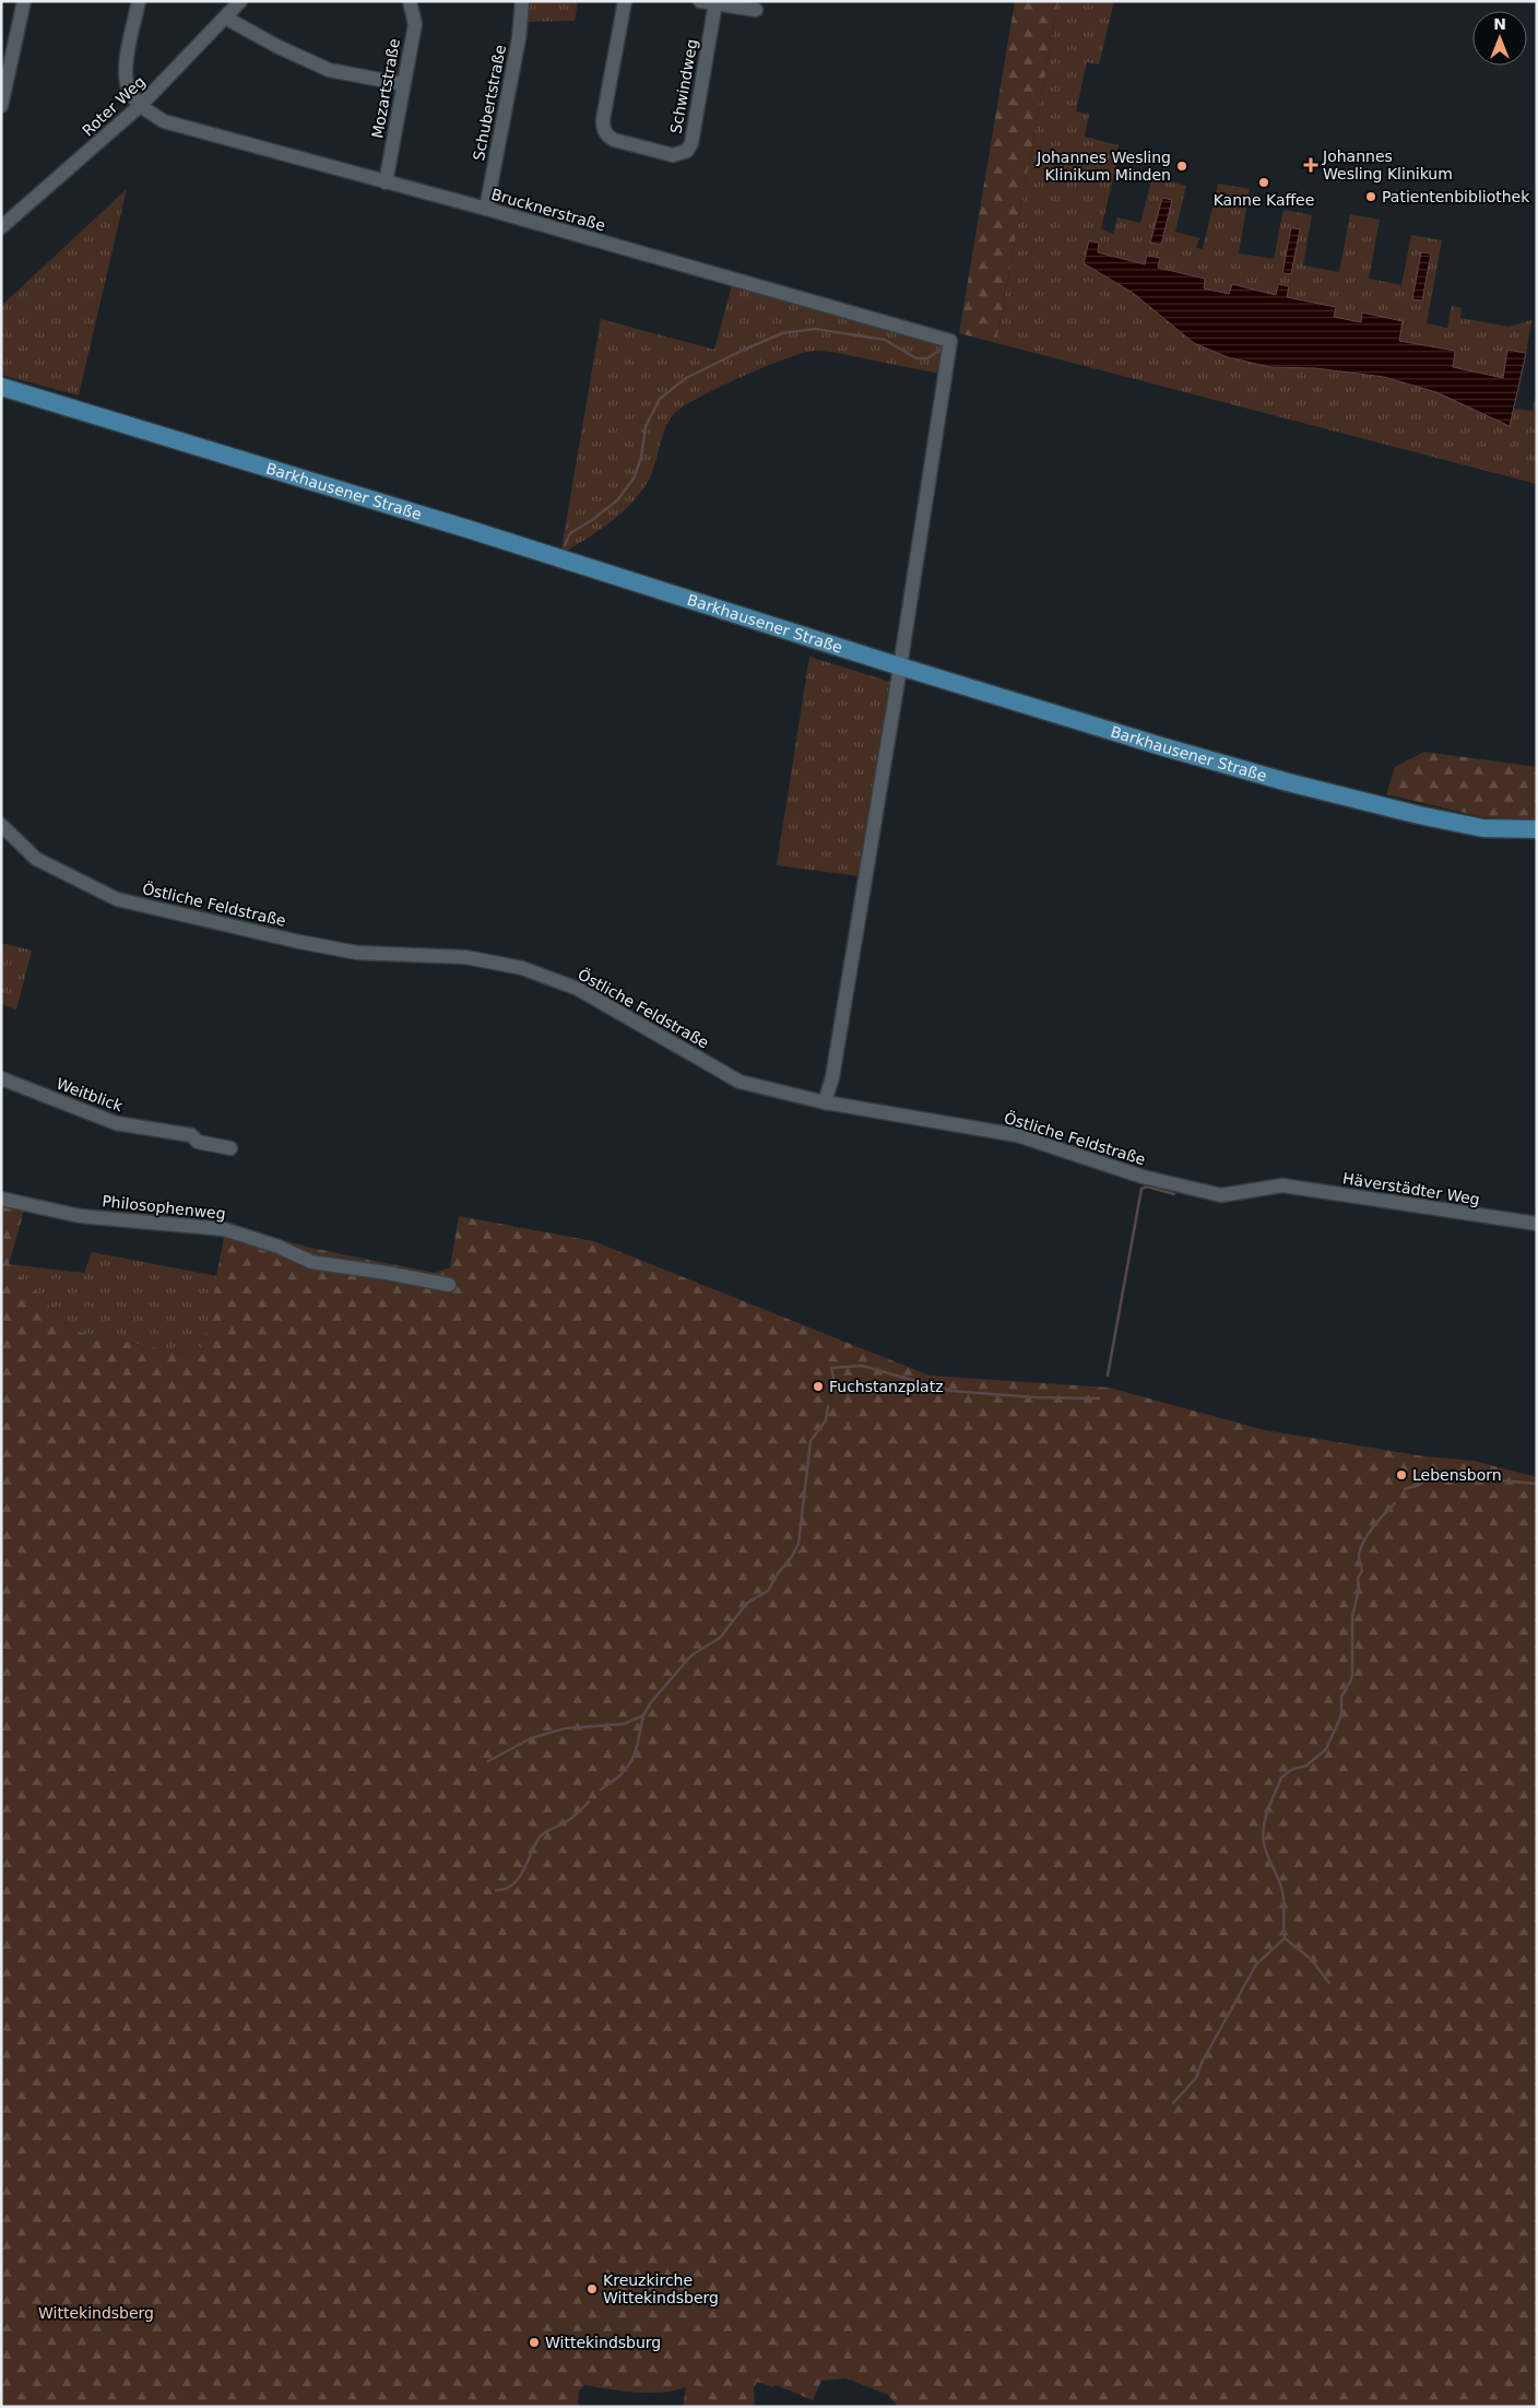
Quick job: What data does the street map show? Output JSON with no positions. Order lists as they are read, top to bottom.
{
  "streets": {
    "main road": ["Barkhausener Straße"],
    "street": [
      "Schwindweg",
      "Mozartstraße",
      "Schubertstraße",
      "Roter Weg",
      "Brucknerstraße",
      "Östliche Feldstraße",
      "Weitblick",
      "Häverstädter Weg",
      "Philosophenweg"
    ]
  },
  "crossings": [
    ["Mozartstraße", "Brucknerstraße"],
    ["Schubertstraße", "Brucknerstraße"],
    ["Roter Weg", "Brucknerstraße"],
    ["Brucknerstraße", "Barkhausener Straße"],
    ["Östliche Feldstraße", "Häverstädter Weg"]
  ],
  "parks": ["Wittekindsberg"],
  "places": {
    "health": ["Johannes Wesling Klinikum"],
    "other": [
      "Johannes Wesling Klinikum Minden",
      "Kanne Kaffee",
      "Patientenbibliothek",
      "Fuchstanzplatz",
      "Lebensborn",
      "Kreuzkirche Wittekindsberg",
      "Wittekindsburg"
    ]
  },
  "north": "top"
}
